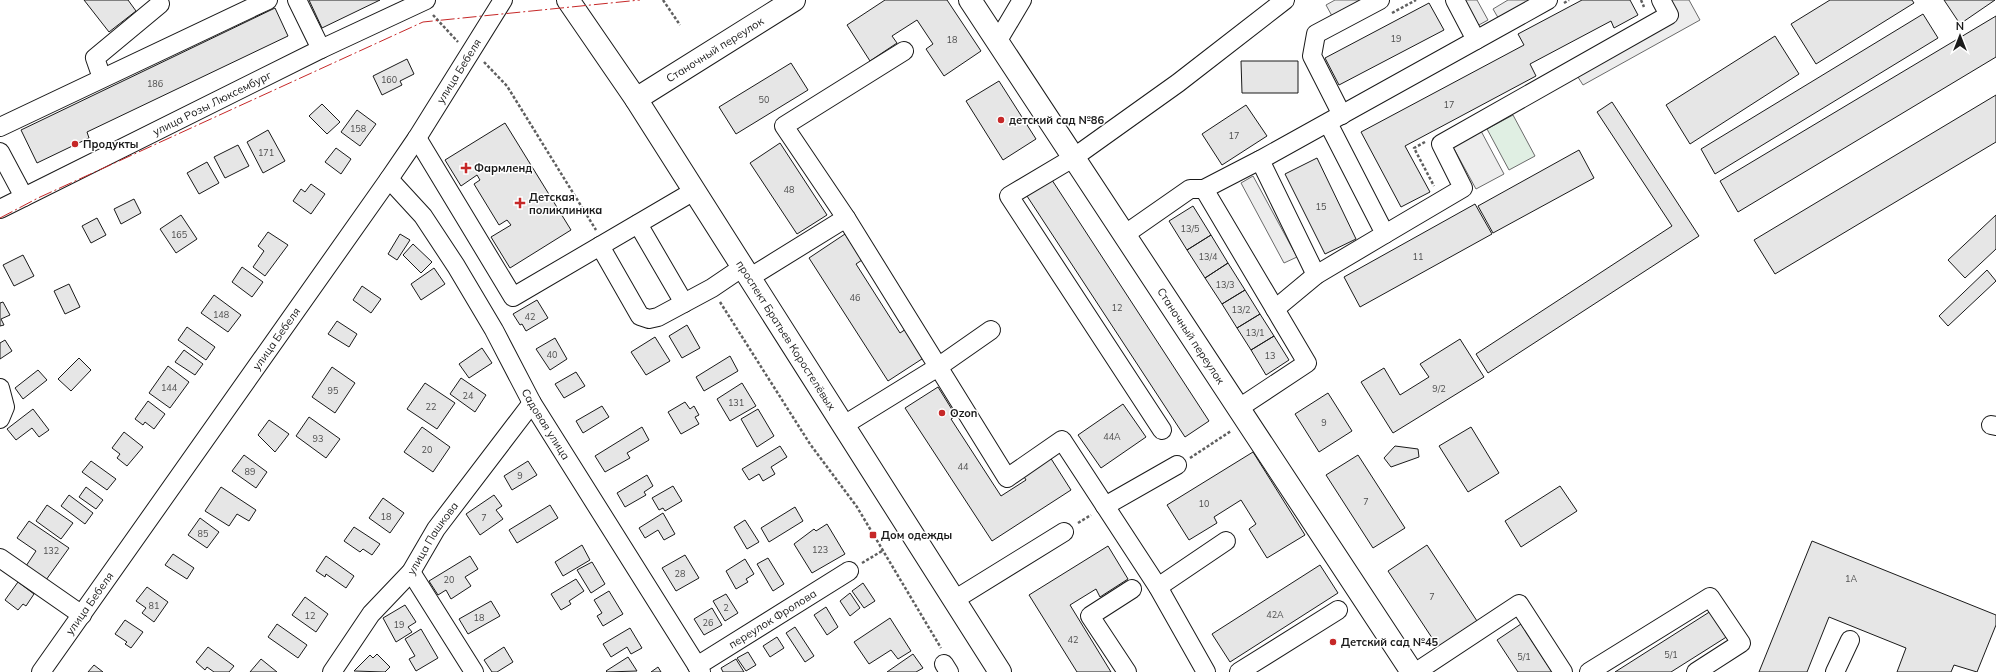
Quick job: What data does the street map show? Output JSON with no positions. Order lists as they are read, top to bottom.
{
  "streets": {
    "main road": ["Станочный переулок", "проспект Братьев Коростелёвых"],
    "street": [
      "улица Бебеля",
      "улица Розы Люксембург",
      "Садовая улица",
      "улица Пашкова",
      "переулок Фролова"
    ]
  },
  "crossings": [
    ["Станочный переулок", "проспект Братьев Коростелёвых"],
    ["улица Бебеля", "Садовая улица"],
    ["Садовая улица", "улица Пашкова"],
    ["Садовая улица", "переулок Фролова"]
  ],
  "places": {
    "other": [
      "детский сад №86",
      "Продукты",
      "Ozon",
      "Детский сад №45"
    ],
    "health": ["Фармленд", "Детская поликлиника"],
    "transit": ["Дом одежды"]
  },
  "house_numbers": [
    "19",
    "18",
    "160",
    "186",
    "50",
    "17",
    "158",
    "17",
    "171",
    "48",
    "15",
    "13/5",
    "165",
    "13/4",
    "11",
    "13/3",
    "46",
    "12",
    "13/2",
    "148",
    "42",
    "13/1",
    "40",
    "13",
    "144",
    "9/2",
    "95",
    "24",
    "131",
    "22",
    "9",
    "44А",
    "93",
    "20",
    "44",
    "89",
    "9",
    "7",
    "10",
    "18",
    "7",
    "85",
    "123",
    "132",
    "28",
    "1А",
    "20",
    "7",
    "81",
    "2",
    "42А",
    "12",
    "18",
    "26",
    "19",
    "42",
    "5/1",
    "5/1"
  ],
  "north": "top"
}
